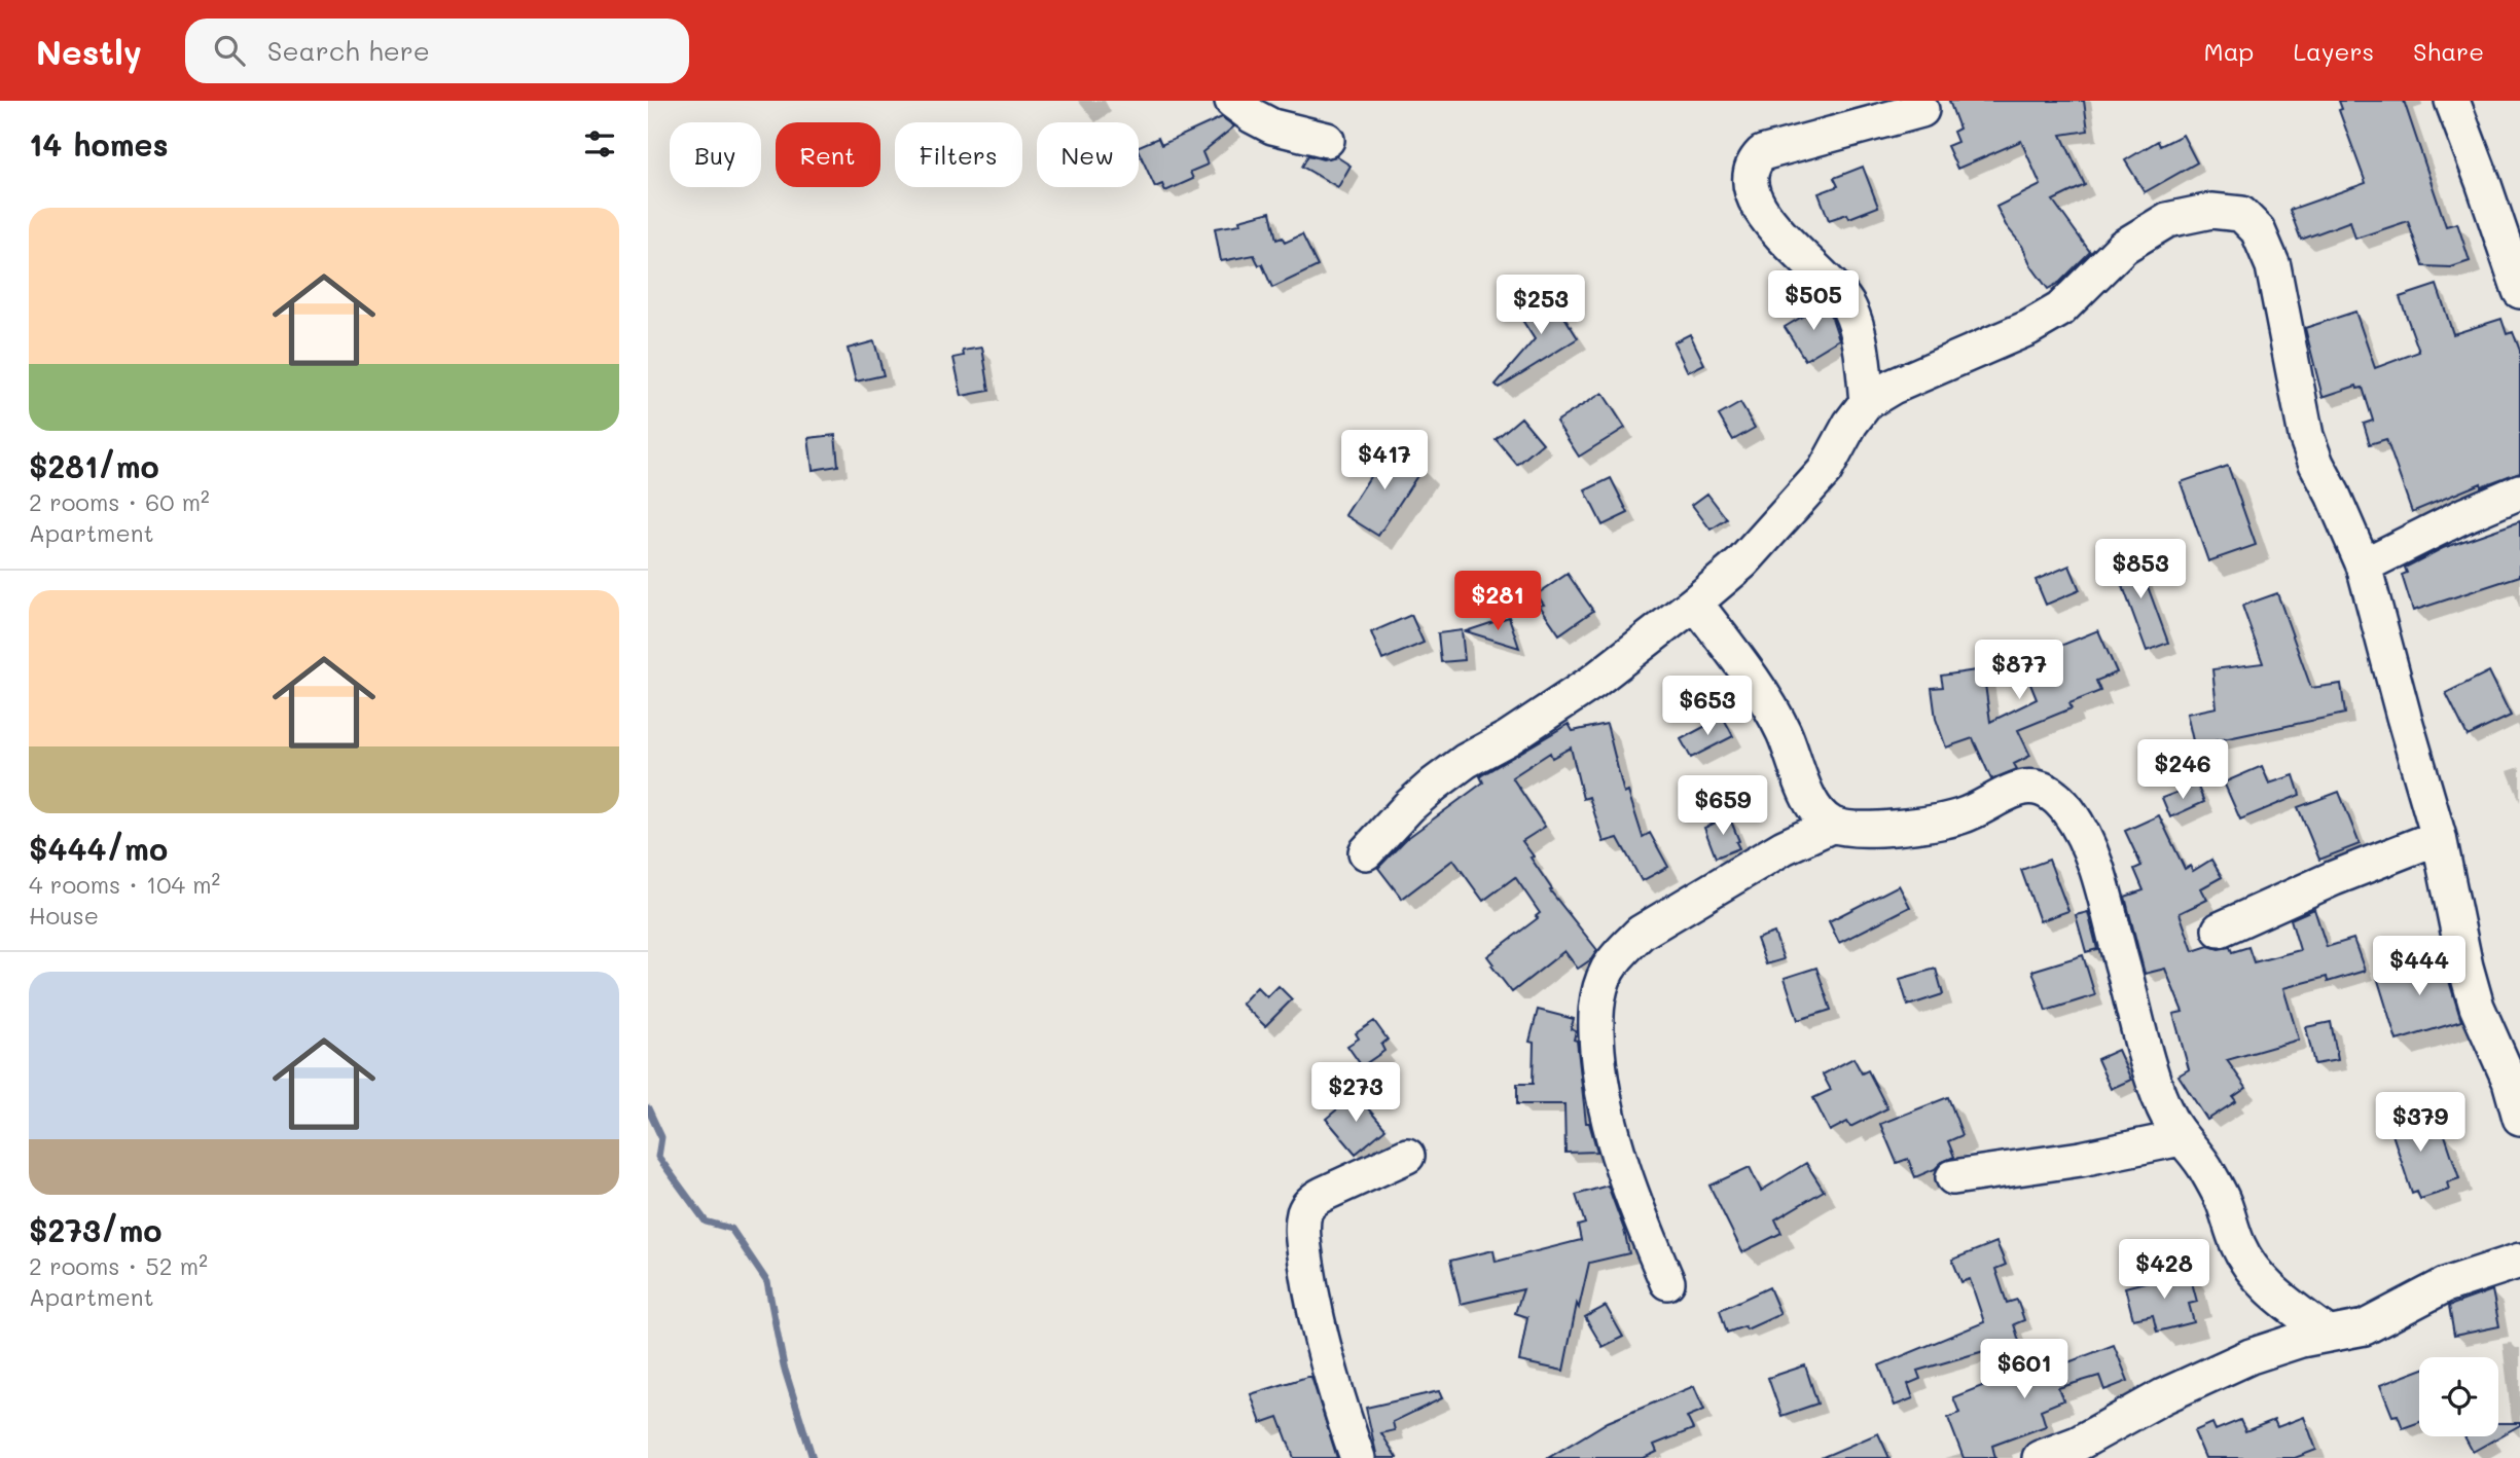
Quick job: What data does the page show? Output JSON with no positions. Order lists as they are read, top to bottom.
{
  "page": {
    "header": "Nestly",
    "search": "Search here",
    "nav": ["Map", "Layers", "Share"],
    "heading": "14 homes",
    "chip": [
      "Buy",
      "Rent",
      "Filters",
      "New"
    ],
    "list": [
      {
        "name": "$281/mo",
        "note": "2 rooms · 60 m² · Apartment"
      },
      {
        "name": "$444/mo",
        "note": "4 rooms · 104 m² · House"
      },
      {
        "name": "$273/mo",
        "note": "2 rooms · 52 m² · Apartment"
      }
    ],
    "price": [
      "$505",
      "$253",
      "$417",
      "$853",
      "$281",
      "$877",
      "$653",
      "$246",
      "$659",
      "$444",
      "$273",
      "$379",
      "$428",
      "$601"
    ]
  }
}
